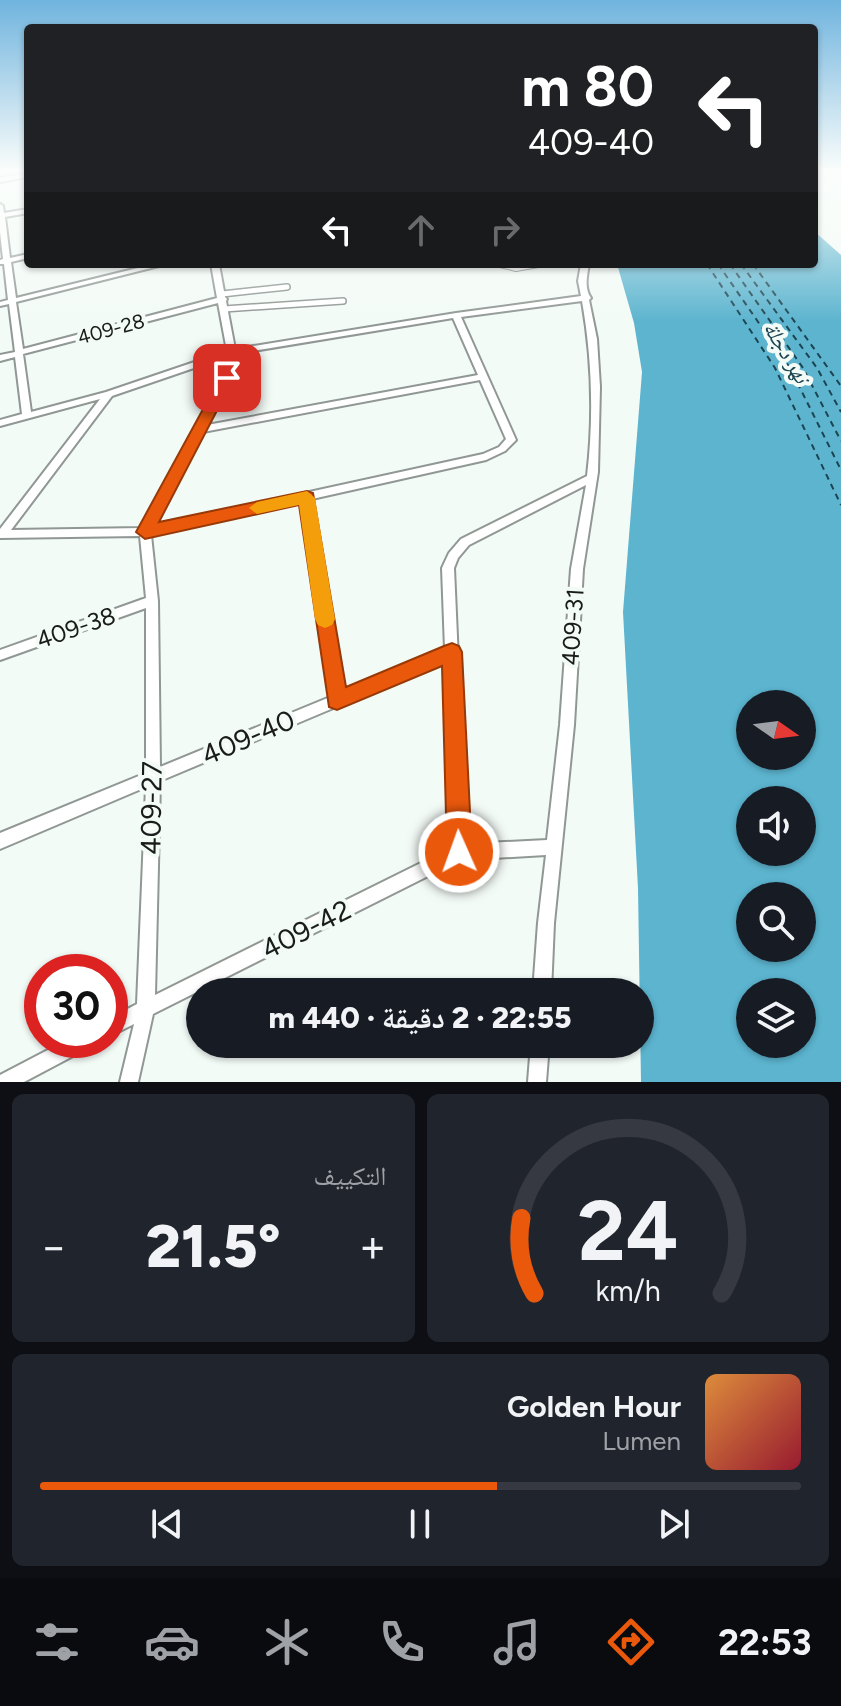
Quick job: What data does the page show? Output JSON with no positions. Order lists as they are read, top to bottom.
{
  "streets": {
    "street": [
      "409-28",
      "409-31",
      "409-38",
      "409-40",
      "409-27",
      "409-42"
    ]
  },
  "crossings": [
    ["409-38", "409-27"],
    ["409-40", "409-27"],
    ["409-27", "409-42"]
  ],
  "water": ["نهر دجلة"],
  "north": "right",
  "page": {
    "turn": ["80 m", "409-40"],
    "limit": "30",
    "trip": "22:55 · 2 دقيقة · 440 m",
    "tile": "التكييف",
    "heat": ["−", "21.5°", "+"],
    "song": ["Golden Hour", "Lumen"],
    "tabs": "22:53",
    "gauge": ["24", "km/h"]
  }
}
